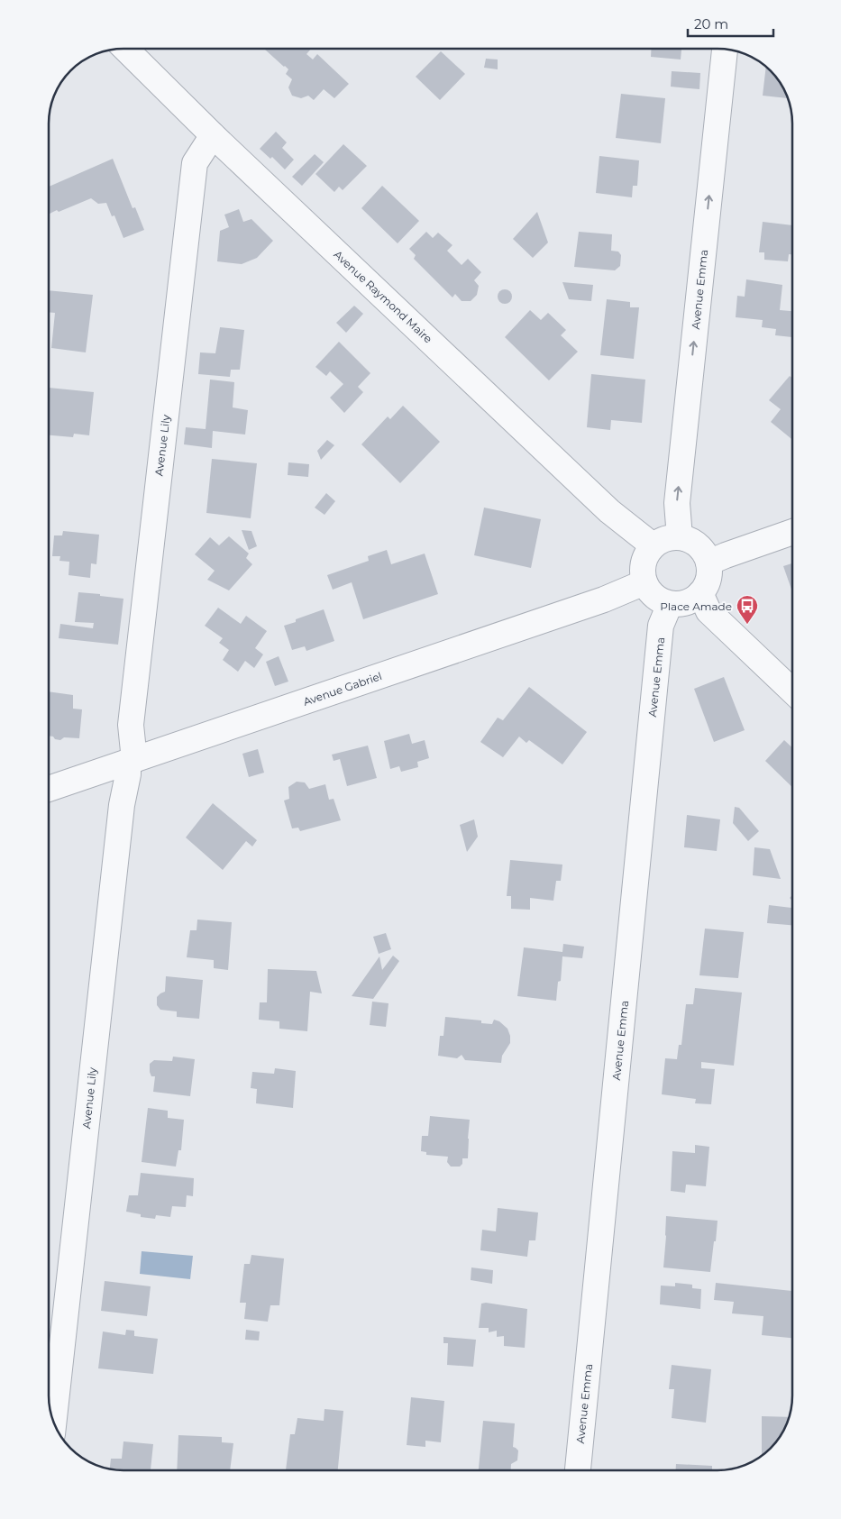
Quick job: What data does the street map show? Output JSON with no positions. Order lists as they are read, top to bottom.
{
  "streets": {
    "street": [
      "Avenue Emma",
      "Avenue Raymond Maire",
      "Avenue Lily",
      "Avenue Gabriel"
    ]
  },
  "crossings": [
    ["Avenue Emma", "Avenue Raymond Maire"],
    ["Avenue Emma", "Avenue Gabriel"],
    ["Avenue Raymond Maire", "Avenue Lily"],
    ["Avenue Raymond Maire", "Avenue Gabriel"],
    ["Avenue Lily", "Avenue Gabriel"]
  ],
  "one_way": ["Avenue Emma"],
  "places": {
    "bus stop": ["Place Amade"]
  },
  "scale_bar": "20 m"
}
